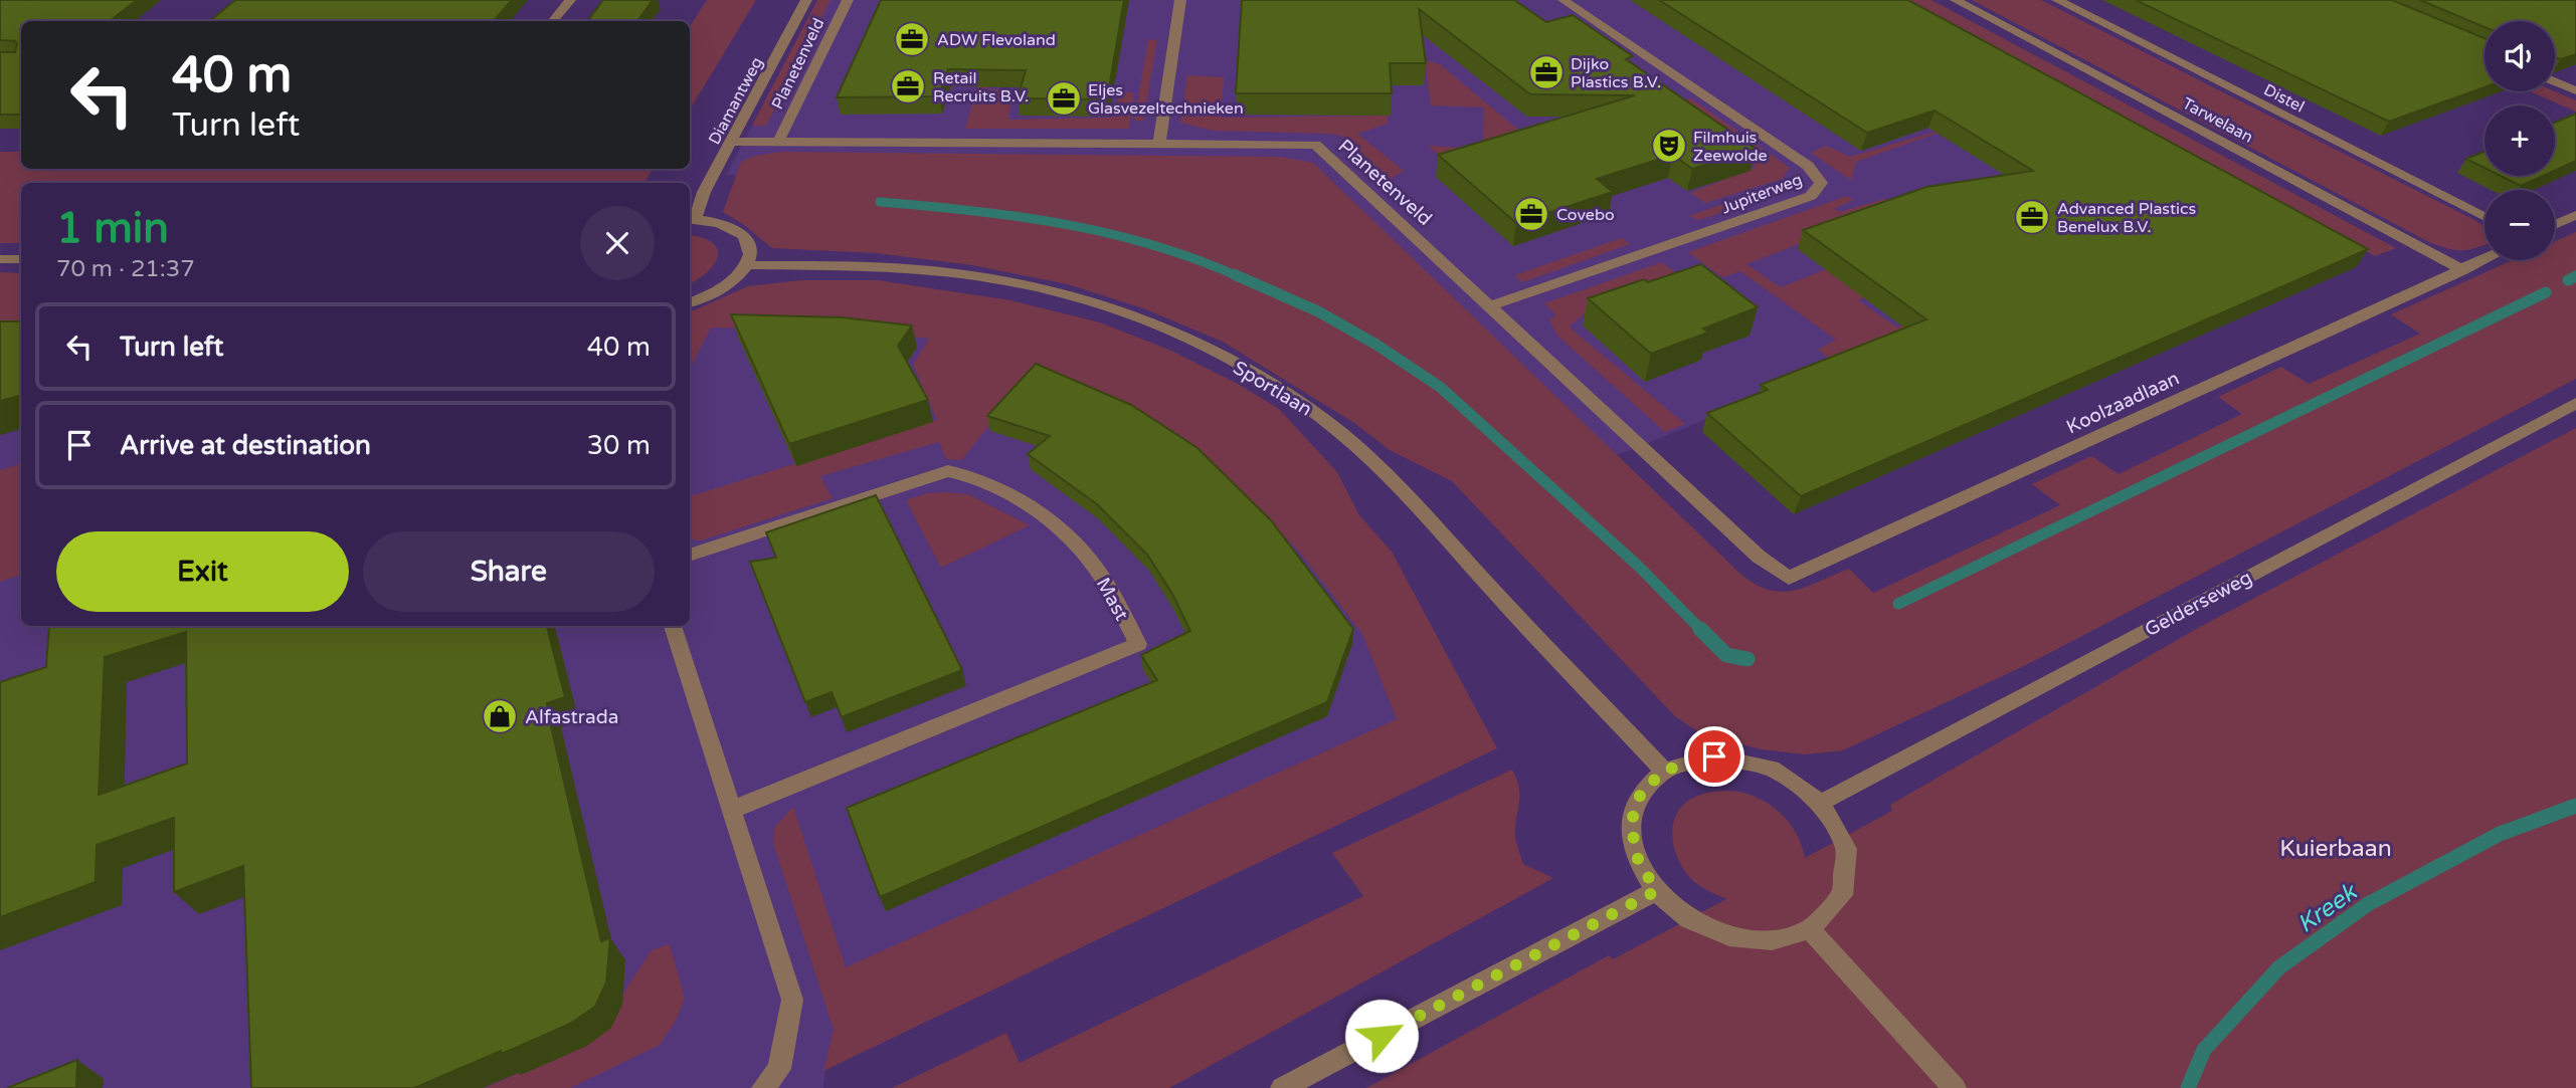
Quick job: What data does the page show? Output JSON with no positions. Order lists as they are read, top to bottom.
{
  "streets": {
    "street": [
      "Planetenveld",
      "Distel",
      "Diamantweg",
      "Tarwelaan",
      "Jupiterweg",
      "Sportlaan",
      "Koolzaadlaan",
      "Mast",
      "Gelderseweg"
    ]
  },
  "crossings": [
    ["Planetenveld", "Diamantweg"],
    ["Planetenveld", "Jupiterweg"],
    ["Planetenveld", "Koolzaadlaan"],
    ["Tarwelaan", "Koolzaadlaan"],
    ["Sportlaan", "Gelderseweg"]
  ],
  "water": ["Kreek"],
  "parks": ["Kuierbaan"],
  "places": {
    "office": [
      "ADW Flevoland",
      "Dijko Plastics B.V.",
      "Retail Recruits B.V.",
      "Eljes Glasvezeltechnieken",
      "Covebo",
      "Advanced Plastics Benelux B.V."
    ],
    "theatre": ["Filmhuis Zeewolde"],
    "shop": ["Alfastrada"]
  },
  "page": {
    "map_buttons": ["+", "−"],
    "turn": ["40 m", "Turn left"],
    "heading": ["1 min", "70 m · 21:37"],
    "list": [
      {
        "name": "Turn left",
        "value": "40 m"
      },
      {
        "name": "Arrive at destination",
        "value": "30 m"
      }
    ],
    "buttons": ["Exit", "Share"]
  }
}
